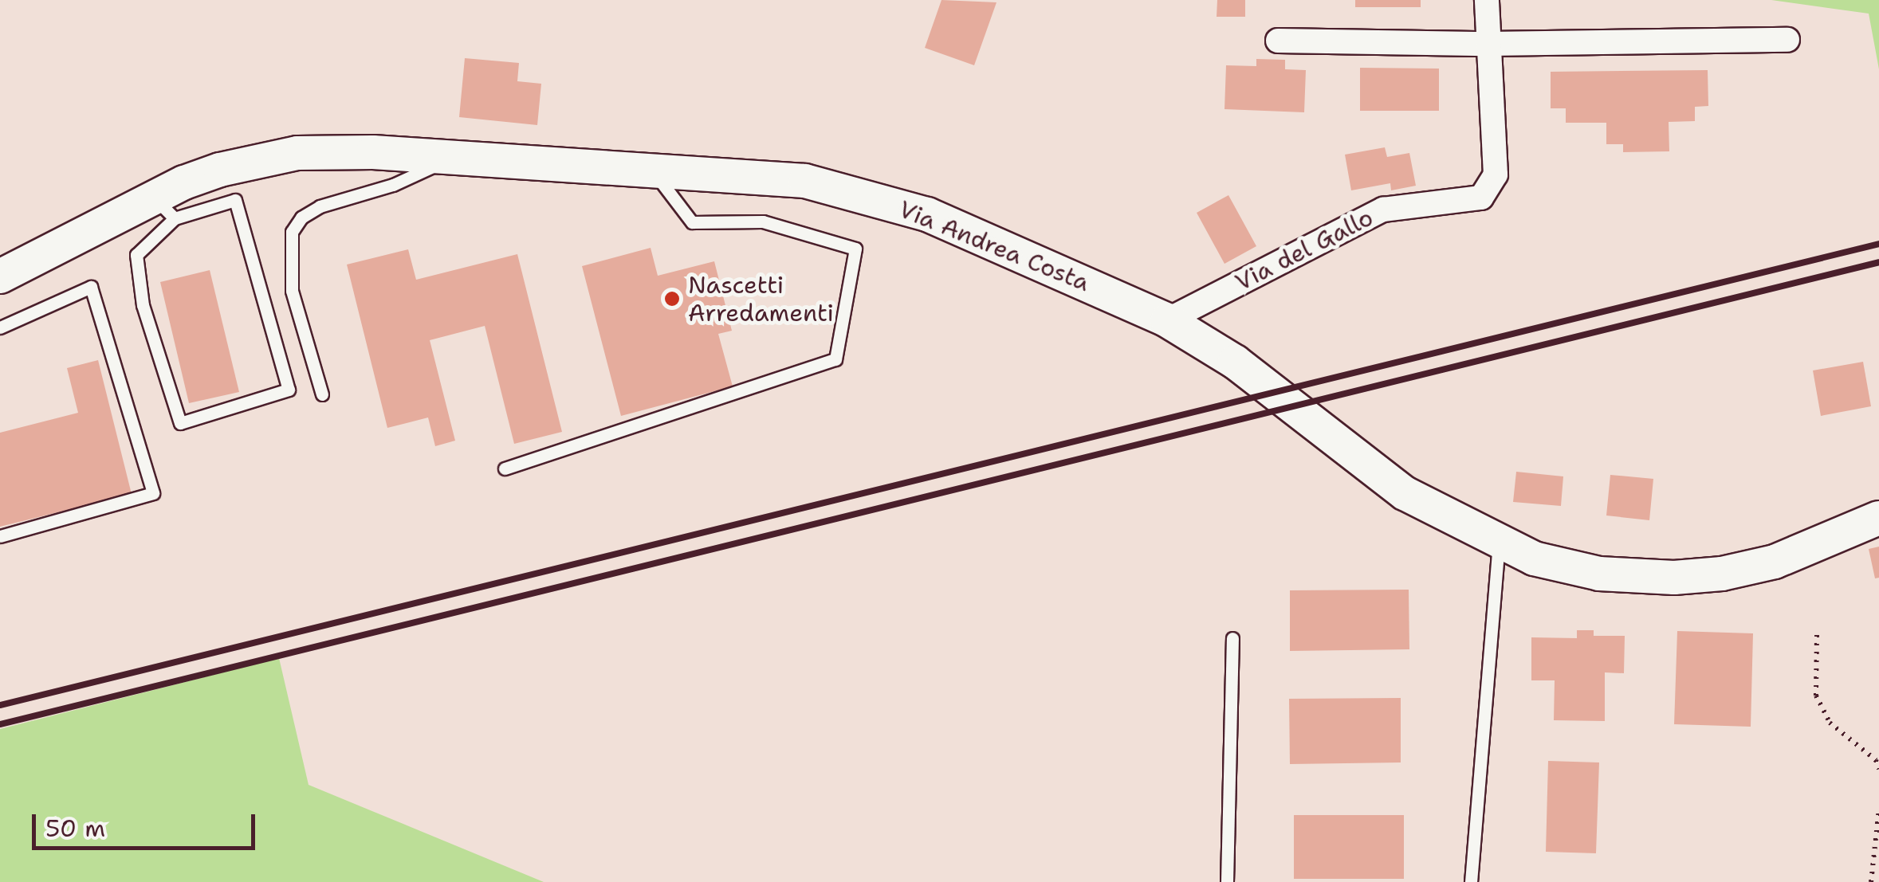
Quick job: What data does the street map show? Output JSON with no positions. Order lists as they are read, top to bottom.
{
  "streets": {
    "main road": ["Via Andrea Costa"],
    "street": ["Via del Gallo"]
  },
  "crossings": [
    ["Via Andrea Costa", "Via del Gallo"]
  ],
  "places": ["Nascetti Arredamenti"],
  "scale_bar": "50 m"
}
